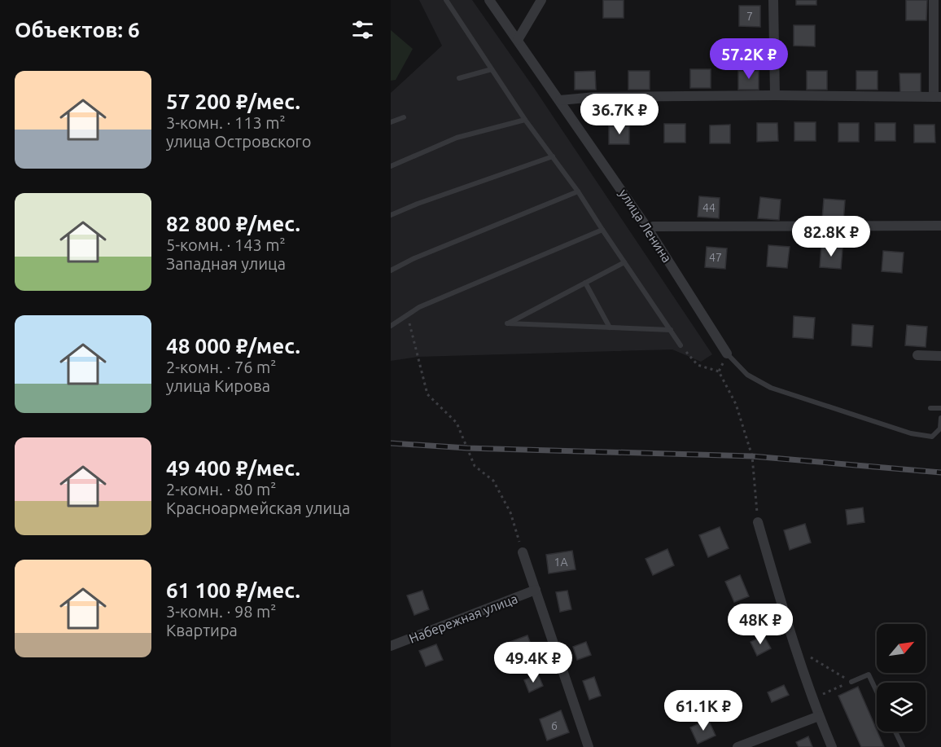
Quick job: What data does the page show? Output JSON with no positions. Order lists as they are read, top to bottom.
{
  "streets": {
    "street": ["улица Ленина", "Набережная улица"]
  },
  "house_numbers": [
    "7",
    "44",
    "47",
    "1А",
    "6"
  ],
  "north": "top right",
  "page": {
    "heading": "Объектов: 6",
    "price": [
      "57.2K ₽",
      "36.7K ₽",
      "82.8K ₽",
      "48K ₽",
      "49.4K ₽",
      "61.1K ₽"
    ],
    "list": [
      {
        "name": "57 200 ₽/мес.",
        "note": "3-комн. · 113 m² · улица Островского"
      },
      {
        "name": "82 800 ₽/мес.",
        "note": "5-комн. · 143 m² · Западная улица"
      },
      {
        "name": "48 000 ₽/мес.",
        "note": "2-комн. · 76 m² · улица Кирова"
      },
      {
        "name": "49 400 ₽/мес.",
        "note": "2-комн. · 80 m² · Красноармейская улица"
      },
      {
        "name": "61 100 ₽/мес.",
        "note": "3-комн. · 98 m² · Квартира"
      }
    ]
  }
}
